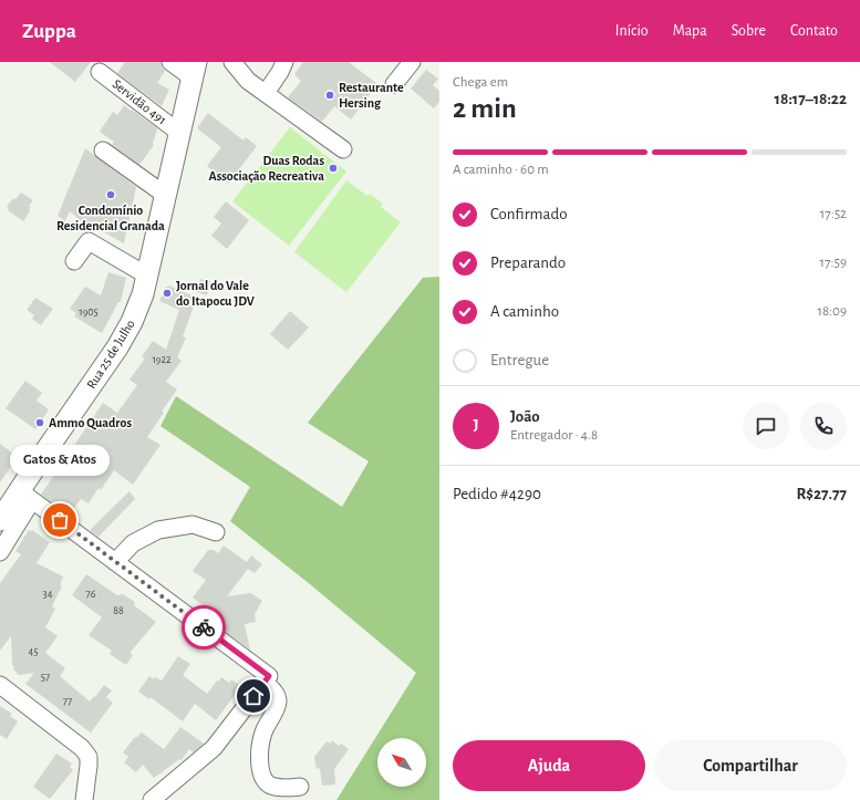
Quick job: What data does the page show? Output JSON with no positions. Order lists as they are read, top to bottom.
{
  "streets": {
    "main road": ["Rua 25 de Julho"],
    "street": ["Servidão 491"]
  },
  "crossings": [
    ["Servidão 491", "Rua 25 de Julho"]
  ],
  "places": [
    "Restaurante Hersing",
    "Duas Rodas Associação Recreativa",
    "Condomínio Residencial Granada",
    "Jornal do Vale do Itapocu JDV",
    "Ammo Quadros",
    "Gatos & Atos"
  ],
  "house_numbers": [
    "1905",
    "1922",
    "34",
    "76",
    "88",
    "45",
    "57",
    "77"
  ],
  "north": "top left",
  "page": {
    "header": "Zuppa",
    "nav": [
      "Início",
      "Mapa",
      "Sobre",
      "Contato"
    ],
    "heading": ["2 min", "Chega em", "18:17–18:22"],
    "panel": [
      "João",
      "Entregador · 4.8",
      "Pedido #4290",
      "R$27.77"
    ],
    "bar": "A caminho · 60 m",
    "list": [
      ["Confirmado", "17:52"],
      ["Preparando", "17:59"],
      ["A caminho", "18:09"],
      "Entregue"
    ],
    "round": "J",
    "bubble": "Gatos & Atos",
    "buttons": ["Ajuda", "Compartilhar"]
  }
}
